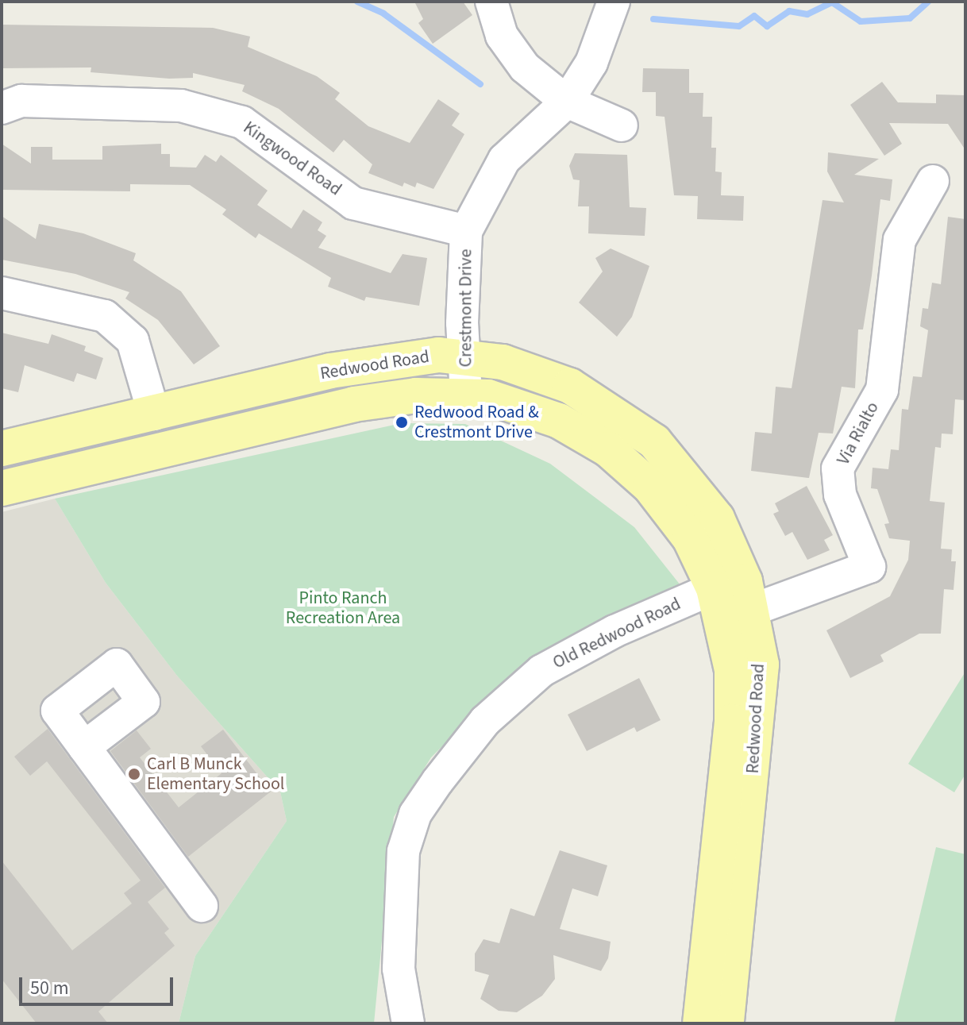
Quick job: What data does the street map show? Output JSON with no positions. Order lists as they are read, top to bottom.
{
  "streets": {
    "main road": ["Redwood Road"],
    "street": [
      "Kingwood Road",
      "Crestmont Drive",
      "Via Rialto",
      "Old Redwood Road"
    ]
  },
  "crossings": [
    ["Kingwood Road", "Crestmont Drive"],
    ["Crestmont Drive", "Redwood Road"],
    ["Redwood Road", "Via Rialto"],
    ["Redwood Road", "Old Redwood Road"]
  ],
  "parks": ["Pinto Ranch Recreation Area"],
  "places": ["Redwood Road & Crestmont Drive", "Carl B Munck Elementary School"],
  "scale_bar": "50 m"
}
